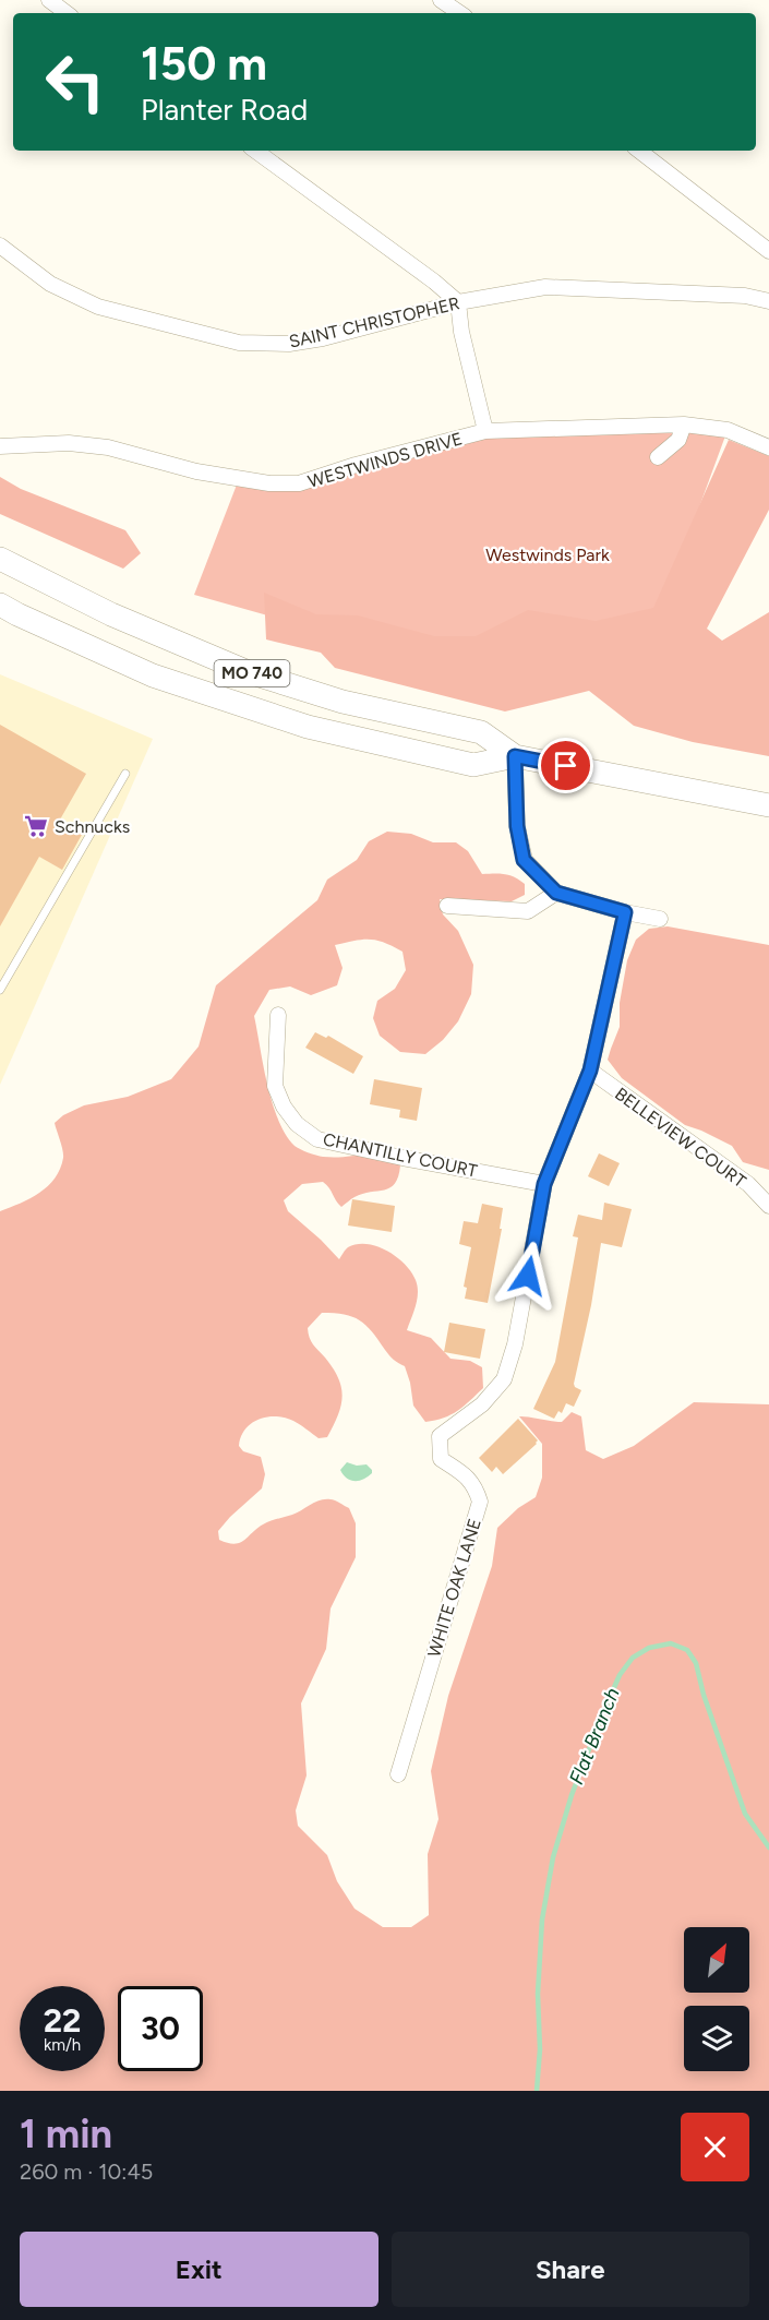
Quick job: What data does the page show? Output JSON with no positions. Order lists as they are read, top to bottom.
{
  "streets": {
    "main road": ["MO 740"],
    "street": [
      "SAINT CHRISTOPHER",
      "WESTWINDS DRIVE",
      "BELLEVIEW COURT",
      "CHANTILLY COURT",
      "WHITE OAK LANE"
    ]
  },
  "crossings": [
    ["BELLEVIEW COURT", "WHITE OAK LANE"],
    ["CHANTILLY COURT", "WHITE OAK LANE"]
  ],
  "water": ["Flat Branch"],
  "parks": ["Westwinds Park"],
  "places": {
    "supermarket": ["Schnucks"]
  },
  "north": "top right",
  "page": {
    "turn": ["150 m", "Planter Road"],
    "speed": "22 km/h",
    "limit": "30",
    "heading": ["1 min", "260 m · 10:45"],
    "buttons": ["Exit", "Share"]
  }
}
